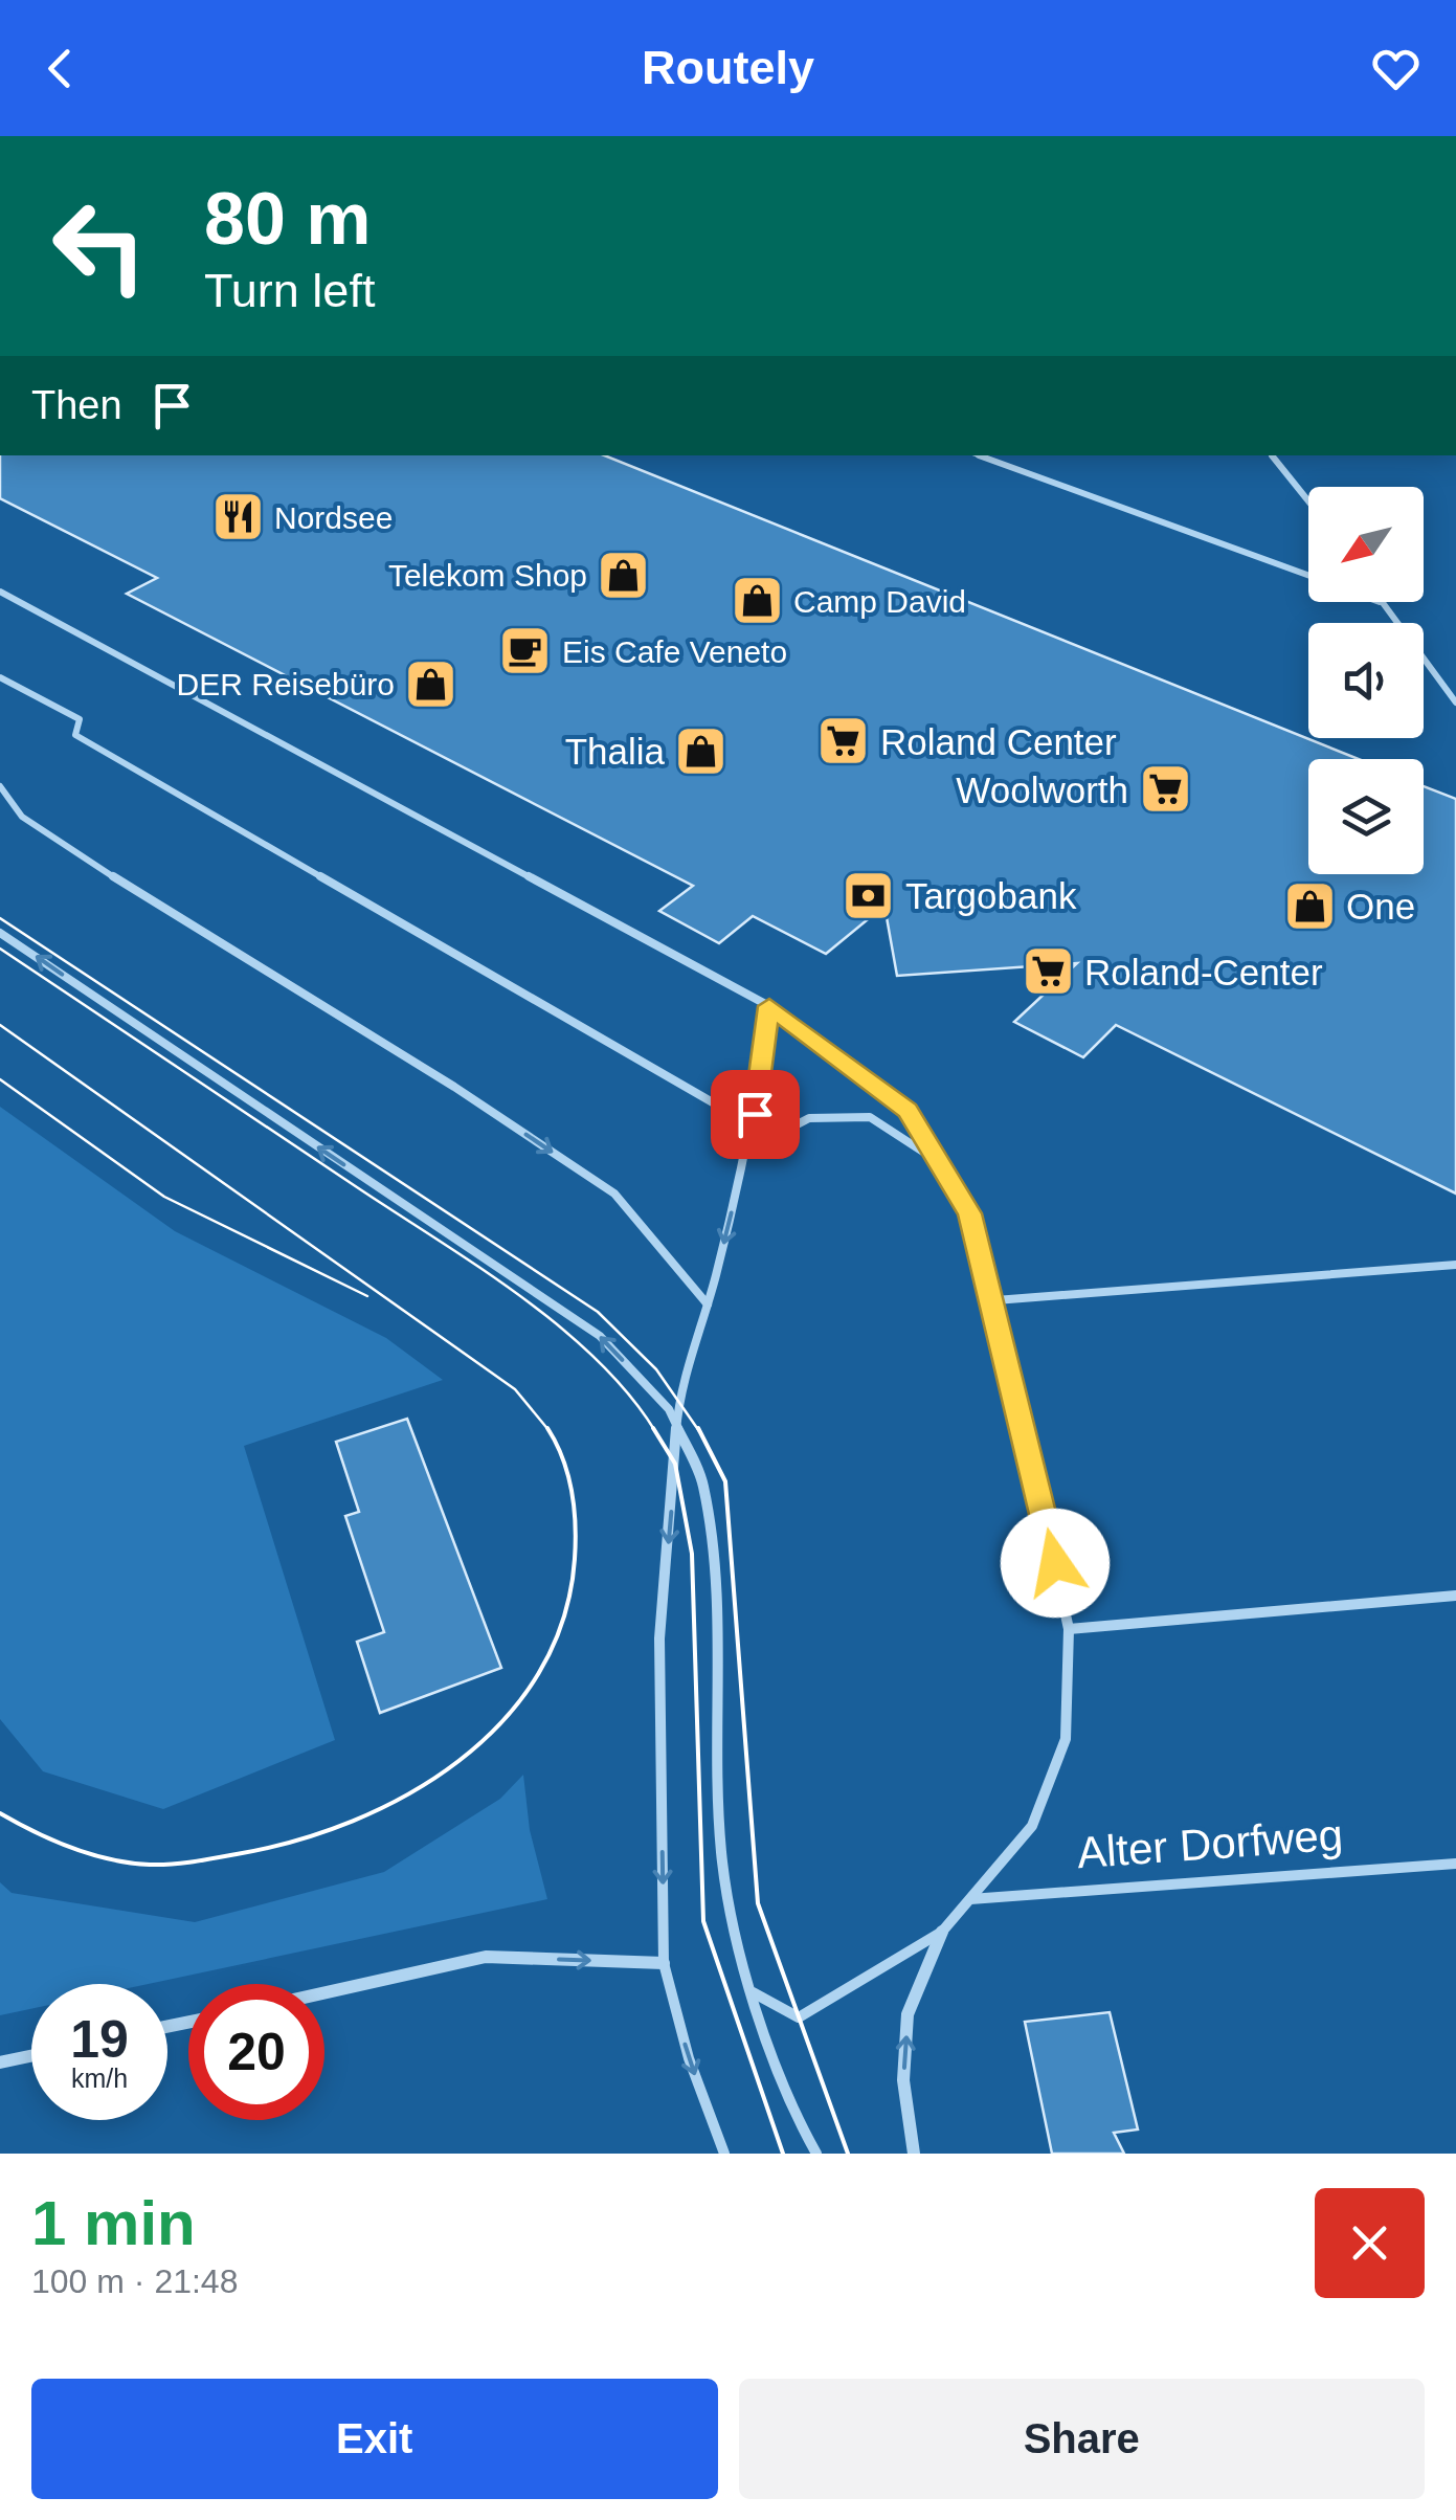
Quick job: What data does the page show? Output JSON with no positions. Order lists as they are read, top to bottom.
{
  "streets": {
    "lane": ["Alter Dorfweg"]
  },
  "places": {
    "restaurant": ["Nordsee"],
    "shop": [
      "Telekom Shop",
      "Camp David",
      "DER Reisebüro",
      "Thalia",
      "One"
    ],
    "cafe": ["Eis Cafe Veneto"],
    "supermarket": ["Roland Center", "Woolworth", "Roland-Center"],
    "bank": ["Targobank"]
  },
  "north": "bottom left",
  "page": {
    "header": "Routely",
    "turn": ["80 m", "Turn left"],
    "then": "Then",
    "speed": "19 km/h",
    "limit": "20",
    "heading": ["1 min", "100 m · 21:48"],
    "buttons": ["Exit", "Share"]
  }
}
